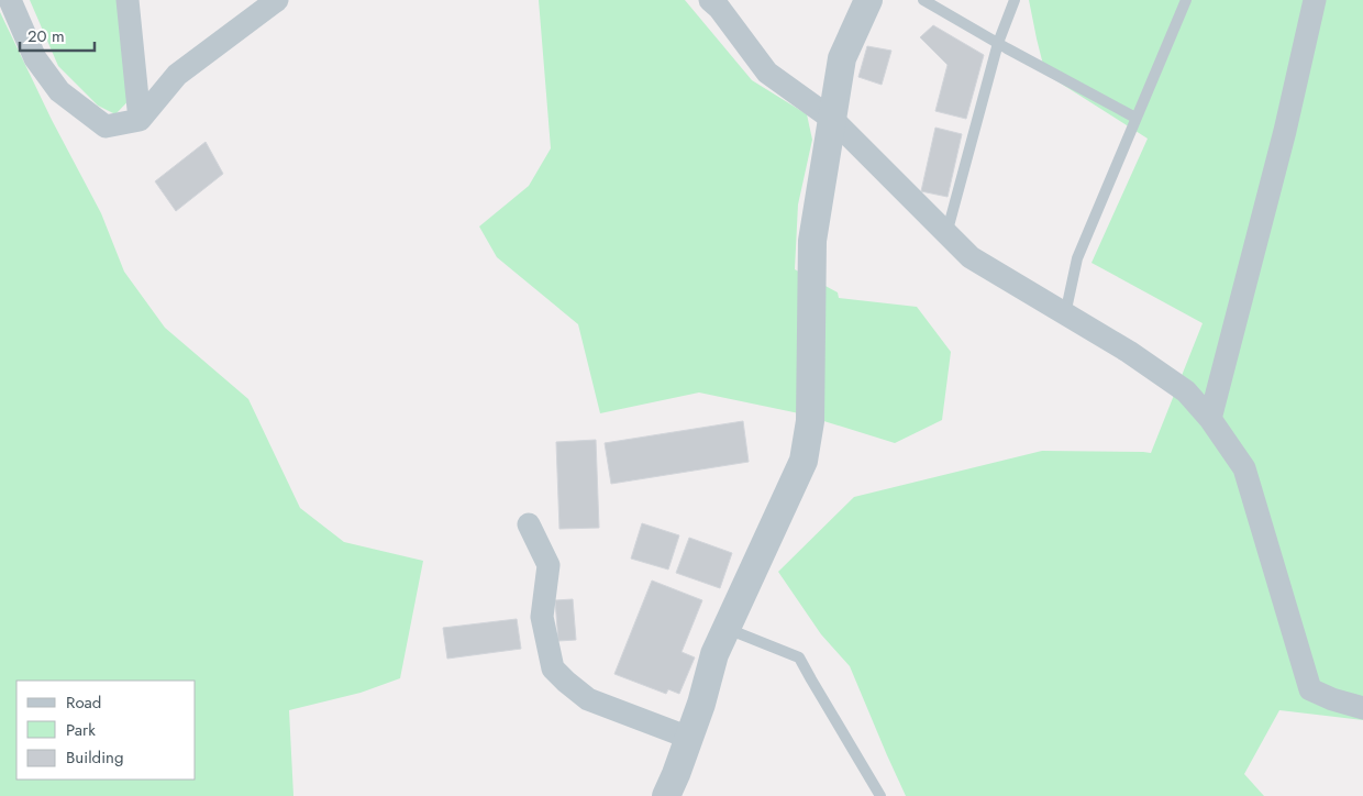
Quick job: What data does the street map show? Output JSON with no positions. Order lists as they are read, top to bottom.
{
  "legend": ["Road", "Park", "Building"],
  "scale_bar": "20 m"
}
